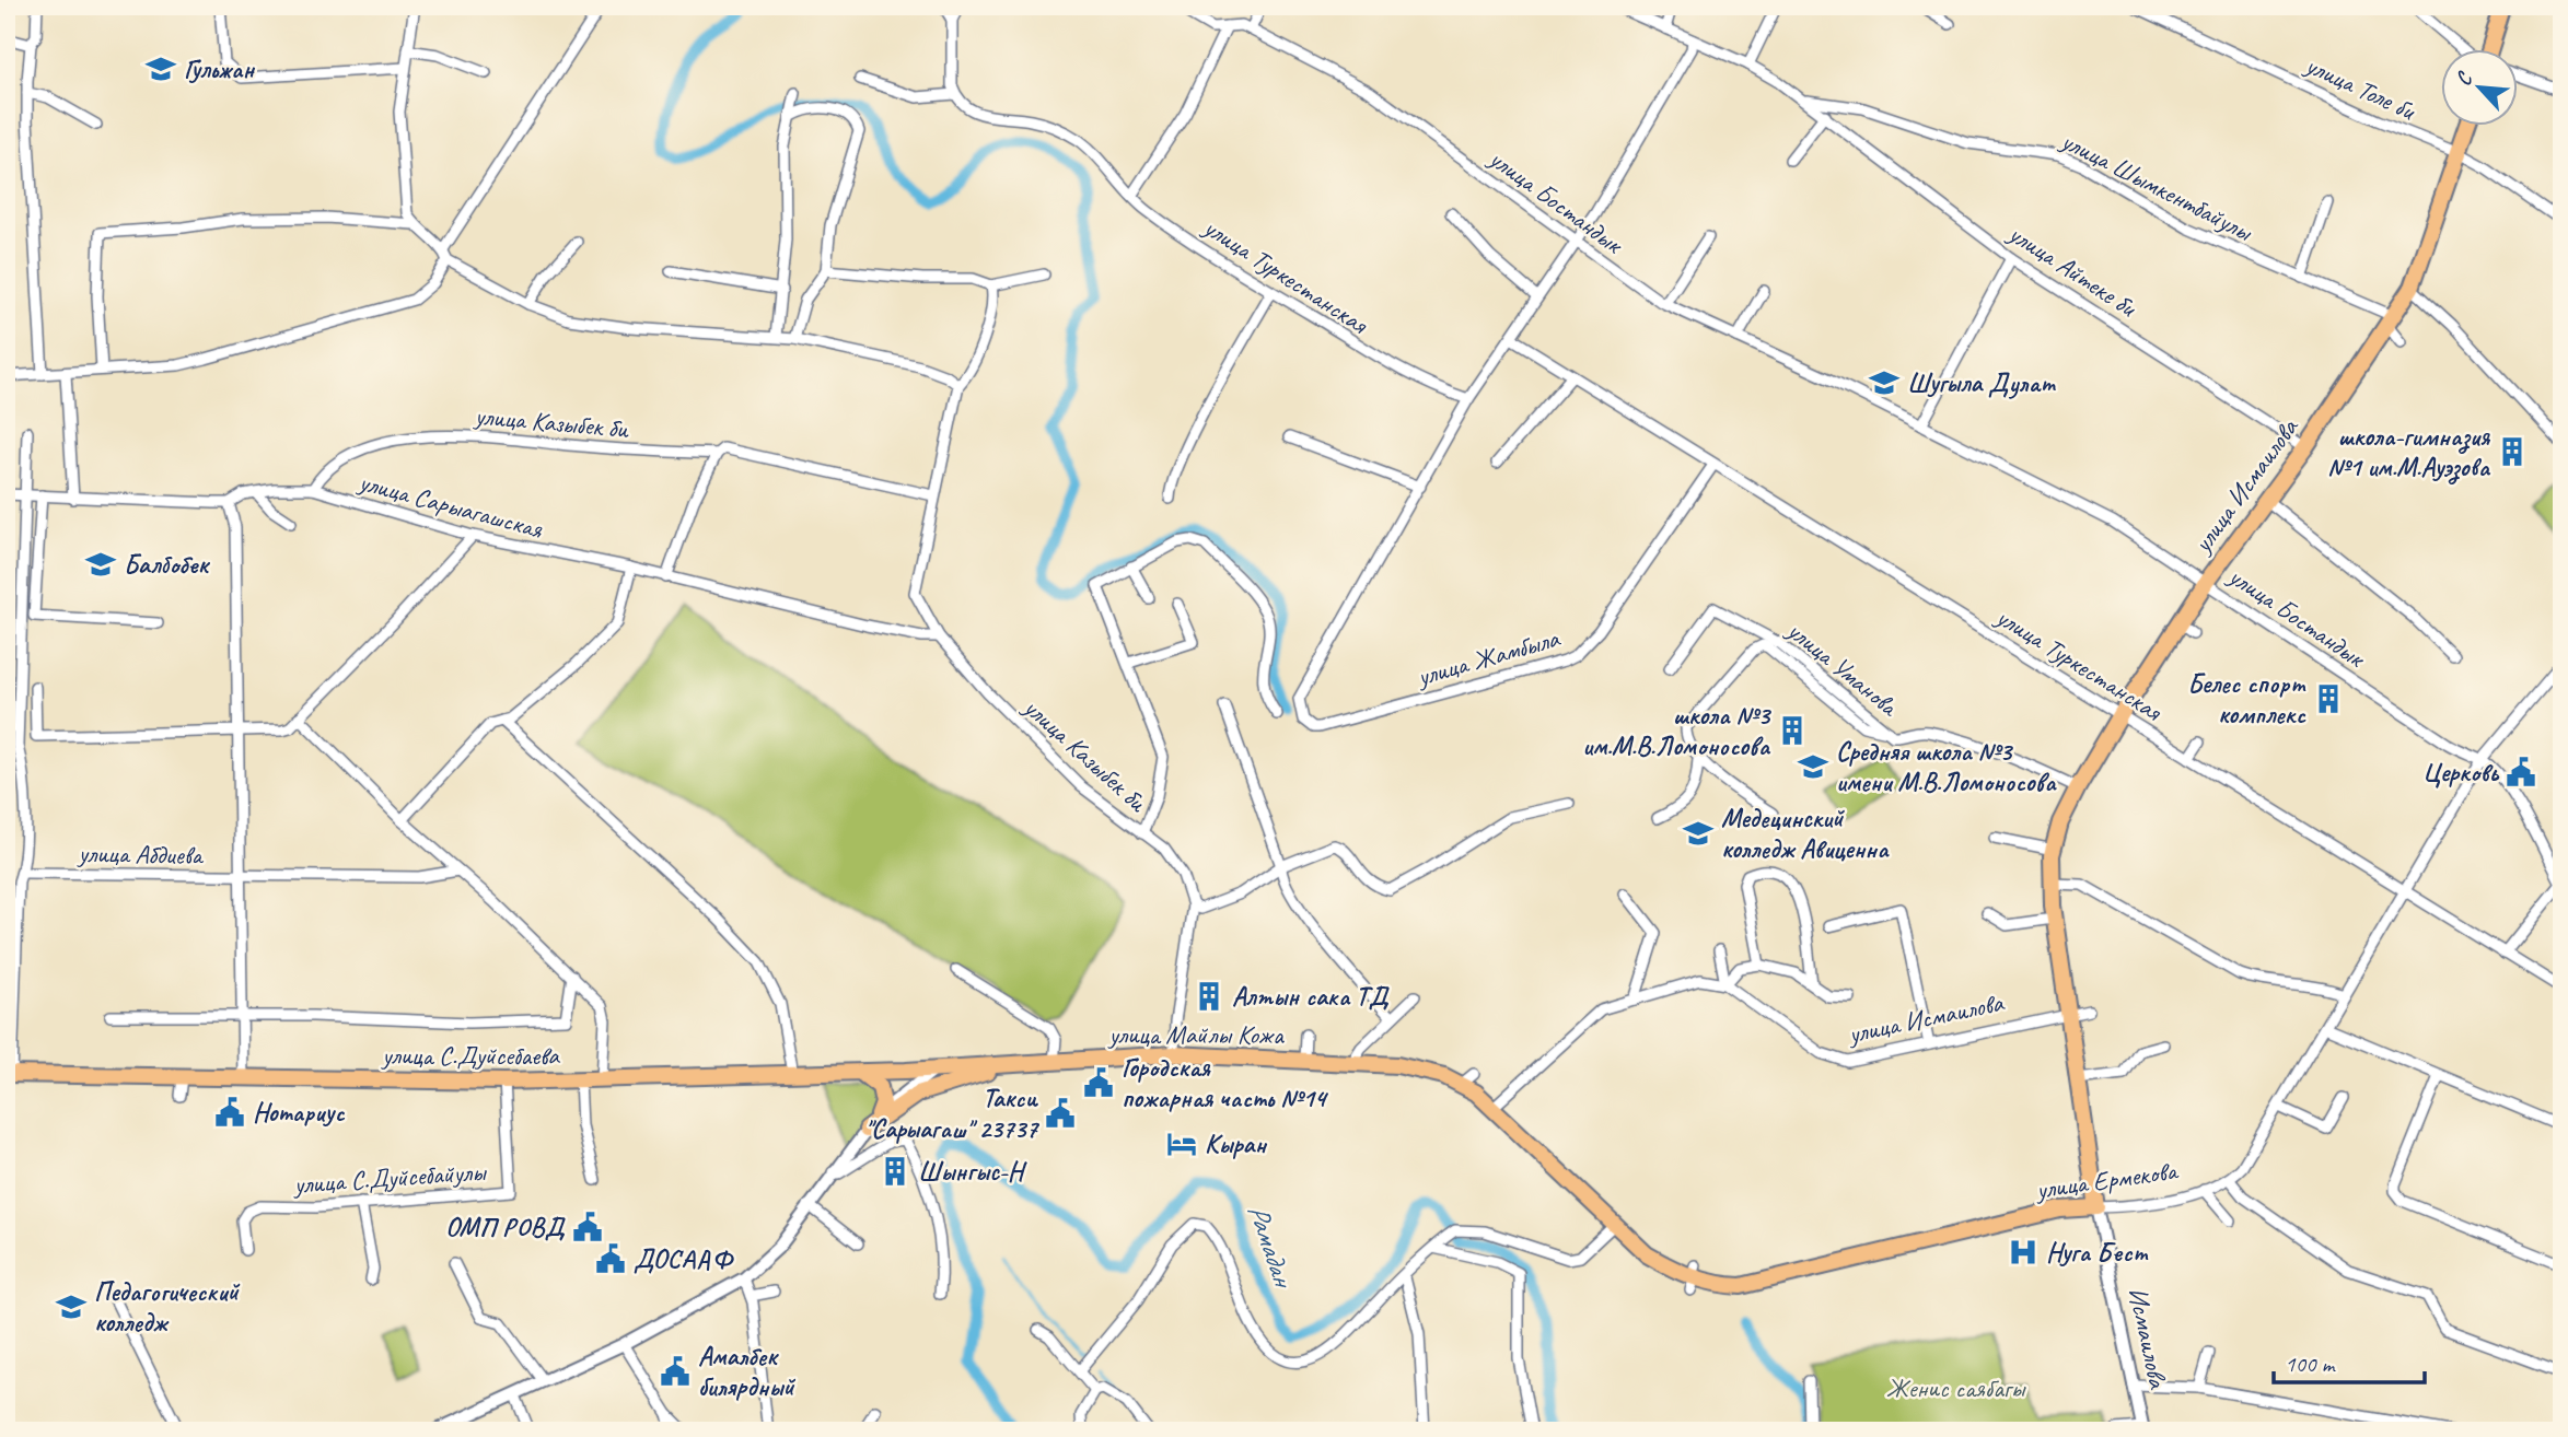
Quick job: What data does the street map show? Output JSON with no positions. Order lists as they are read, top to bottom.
{
  "streets": {
    "main road": [
      "улица Исмаилова",
      "улица Майлы Кожа",
      "улица С.Дуйсебаева",
      "улица Ермекова"
    ],
    "street": [
      "улица Толе би",
      "улица Шымкентбайулы",
      "улица Бостандык",
      "улица Айтеке би",
      "улица Туркестанская",
      "улица Казыбек би",
      "улица Сарыагашская",
      "улица Жамбыла",
      "улица Уманова",
      "улица Абдиева",
      "улица С.Дуйсебайулы",
      "Исмаилова"
    ]
  },
  "crossings": [
    ["улица Толе би", "улица Исмаилова"],
    ["улица Шымкентбайулы", "улица Айтеке би"],
    ["улица Шымкентбайулы", "улица Исмаилова"],
    ["улица Бостандык", "улица Исмаилова"],
    ["улица Бостандык", "улица Ермекова"],
    ["улица Айтеке би", "улица Исмаилова"],
    ["улица Туркестанская", "улица Исмаилова"],
    ["улица Туркестанская", "улица Жамбыла"],
    ["улица Туркестанская", "улица Ермекова"],
    ["улица Казыбек би", "улица Сарыагашская"],
    ["улица Казыбек би", "улица Майлы Кожа"],
    ["улица Исмаилова", "улица Уманова"],
    ["улица Исмаилова", "улица Майлы Кожа"],
    ["улица Исмаилова", "улица Ермекова"],
    ["улица Исмаилова", "Исмаилова"],
    ["улица Майлы Кожа", "улица С.Дуйсебаева"],
    ["улица Майлы Кожа", "улица Ермекова"],
    ["улица С.Дуйсебаева", "улица С.Дуйсебайулы"],
    ["улица Ермекова", "Исмаилова"]
  ],
  "water": ["Рамадан"],
  "parks": ["Женис саябагы"],
  "places": {
    "school or university": [
      "Гульжан",
      "Шугыла Дулат",
      "Балбобек",
      "Средняя школа №3 имени М.В.Ломоносова",
      "Медецинский колледж Авиценна",
      "Педагогический колледж"
    ],
    "building": [
      "школа-гимназия №1 им.М.Ауэзова",
      "Белес спорт комплекс",
      "школа №3 им.М.В.Ломоносова",
      "Алтын сака ТД",
      "Шынгыс-Н"
    ],
    "public building": [
      "Церковь",
      "Городская пожарная часть №14",
      "Нотариус",
      "Такси \"Сарыагаш\" 23737",
      "ОМП РОВД",
      "ДОСААФ",
      "Амалбек билярдный"
    ],
    "hotel": ["Кыран"],
    "hospital": ["Нуга Бест"]
  },
  "scale_bar": "100 m",
  "north": "top left"
}
